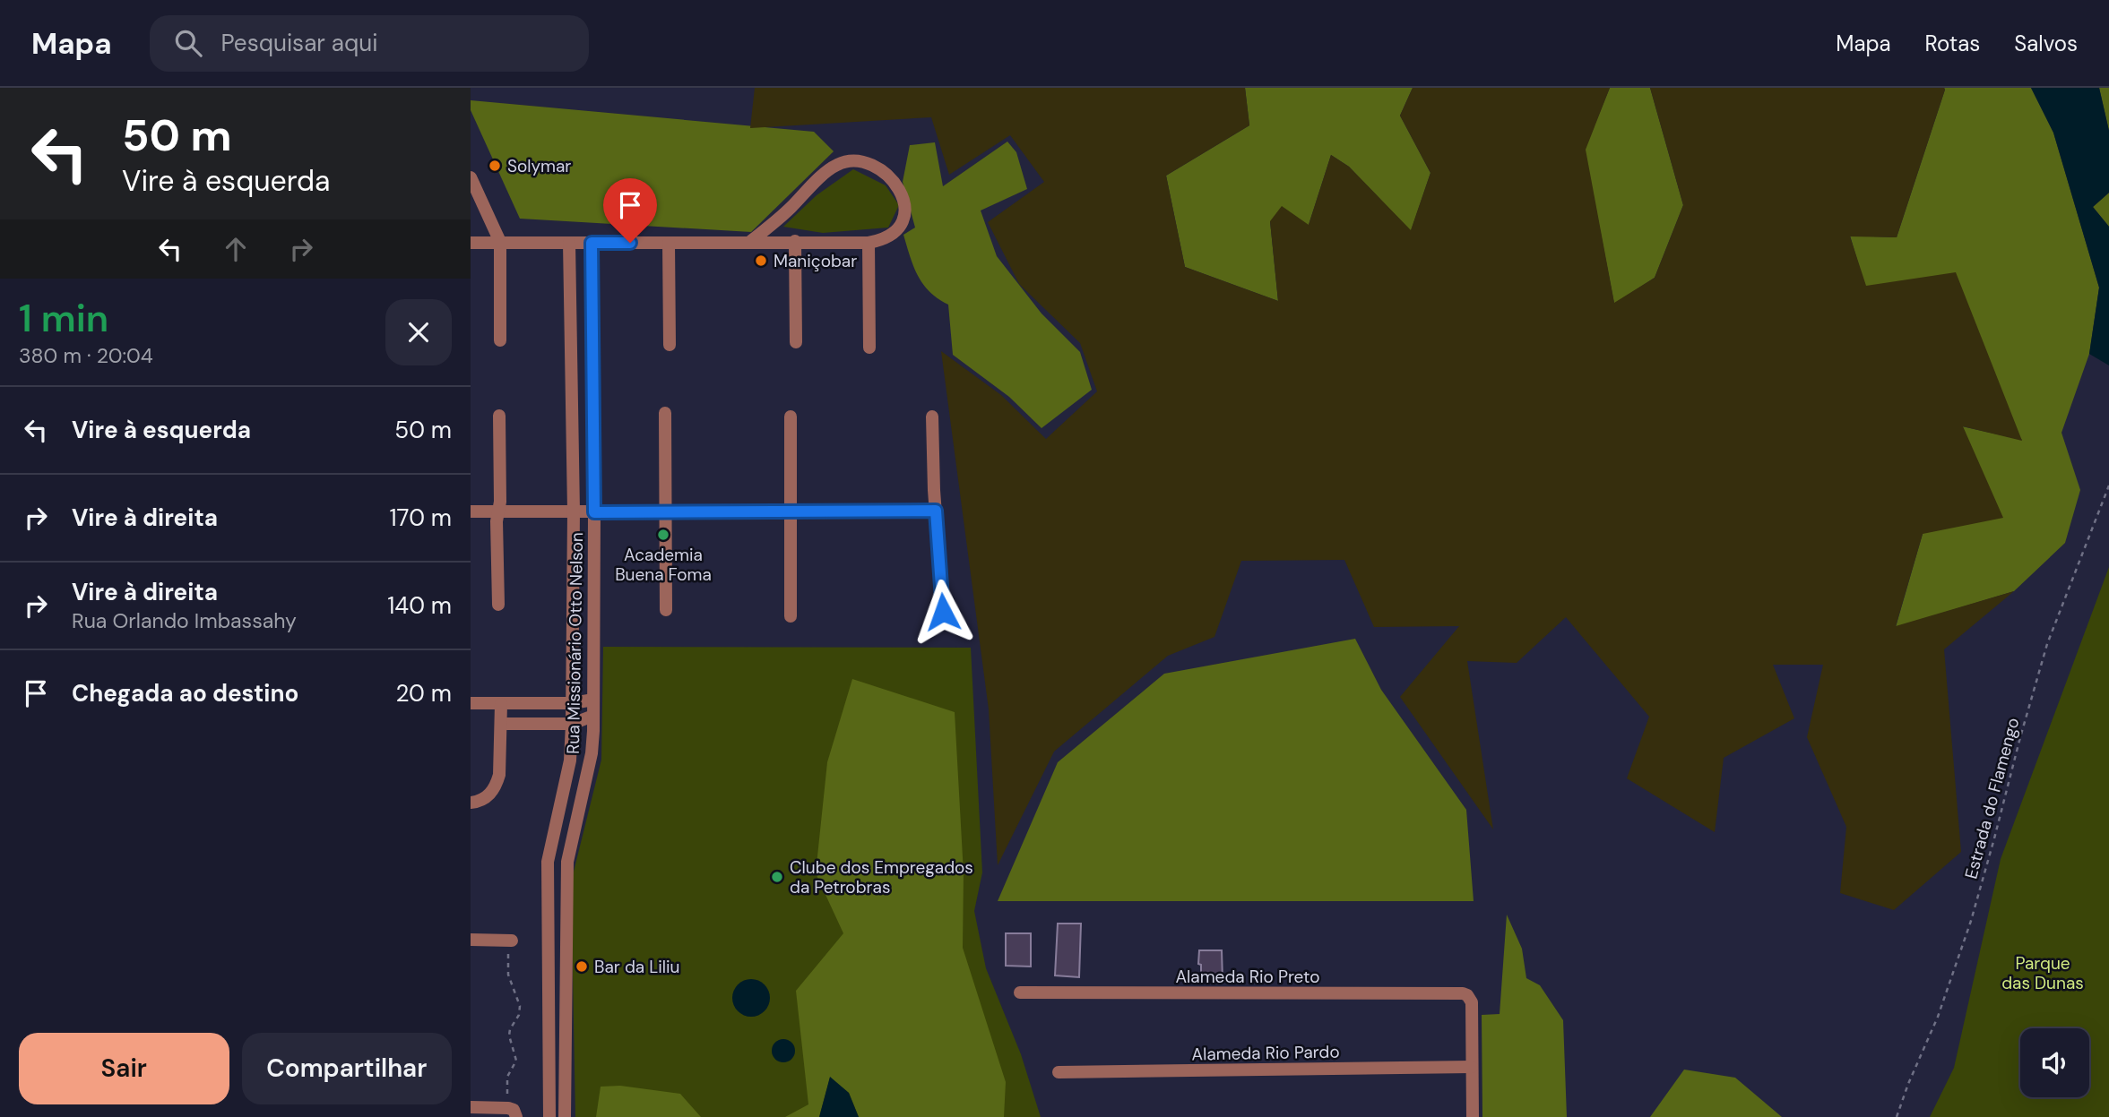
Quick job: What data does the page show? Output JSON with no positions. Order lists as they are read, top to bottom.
{
  "streets": {
    "street": ["Rua Missionário Otto Nelson", "Alameda Rio Preto", "Alameda Rio Pardo"],
    "path": ["Estrada do Flamengo"]
  },
  "crossings": [
    ["Alameda Rio Preto", "Alameda Rio Pardo"]
  ],
  "parks": ["Parque das Dunas"],
  "places": [
    "Solymar",
    "Maniçobar",
    "Academia Buena Foma",
    "Clube dos Empregados da Petrobras",
    "Bar da Liliu"
  ],
  "page": {
    "header": "Mapa",
    "search": "Pesquisar aqui",
    "nav": ["Mapa", "Rotas", "Salvos"],
    "turn": ["50 m", "Vire à esquerda"],
    "heading": ["1 min", "380 m · 20:04"],
    "list": [
      {
        "name": "Vire à esquerda",
        "value": "50 m"
      },
      {
        "name": "Vire à direita",
        "value": "170 m"
      },
      {
        "name": "Vire à direita",
        "note": "Rua Orlando Imbassahy",
        "value": "140 m"
      },
      {
        "name": "Chegada ao destino",
        "value": "20 m"
      }
    ],
    "buttons": ["Sair", "Compartilhar"]
  }
}
